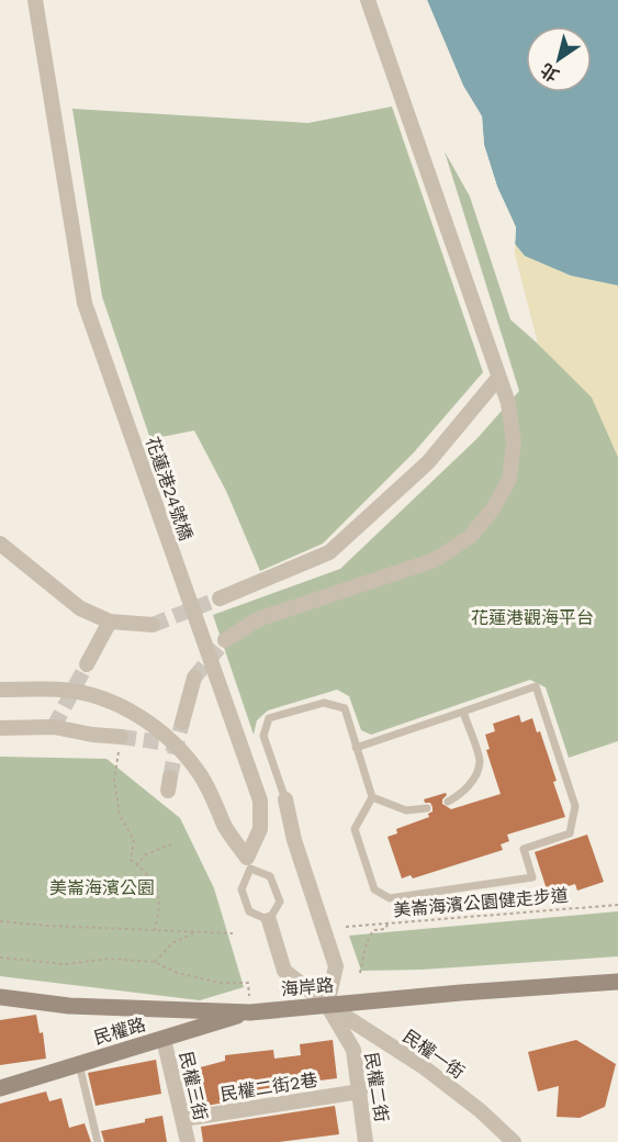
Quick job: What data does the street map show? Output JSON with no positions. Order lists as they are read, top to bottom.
{
  "streets": {
    "main road": ["海岸路", "民權路"],
    "street": [
      "花蓮港24號橋",
      "民權一街",
      "民權三街",
      "民權二街2巷",
      "民權二街"
    ],
    "path": ["美崙海濱公園健走步道"]
  },
  "crossings": [
    ["海岸路", "民權路"],
    ["海岸路", "民權一街"],
    ["海岸路", "民權二街"],
    ["民權路", "民權三街"],
    ["民權一街", "民權二街"],
    ["民權三街", "民權二街2巷"],
    ["民權二街2巷", "民權二街"]
  ],
  "parks": ["花蓮港觀海平台", "美崙海濱公園"],
  "north": "bottom left"
}
